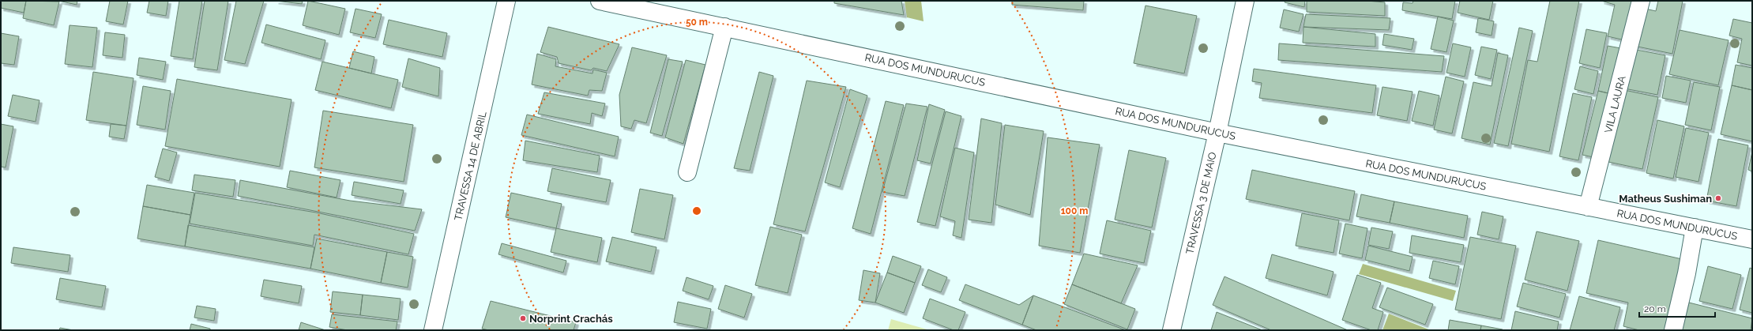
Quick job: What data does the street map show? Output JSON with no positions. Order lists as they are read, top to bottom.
{
  "streets": {
    "street": [
      "RUA DOS MUNDURUCUS",
      "VILA LAURA",
      "TRAVESSA 14 DE ABRIL",
      "TRAVESSA 3 DE MAIO"
    ]
  },
  "crossings": [
    ["RUA DOS MUNDURUCUS", "VILA LAURA"],
    ["RUA DOS MUNDURUCUS", "TRAVESSA 3 DE MAIO"]
  ],
  "places": ["Matheus Sushiman", "Norprint Crachás"],
  "scale_bar": "20 m",
  "rings": ["50 m", "100 m"]
}
